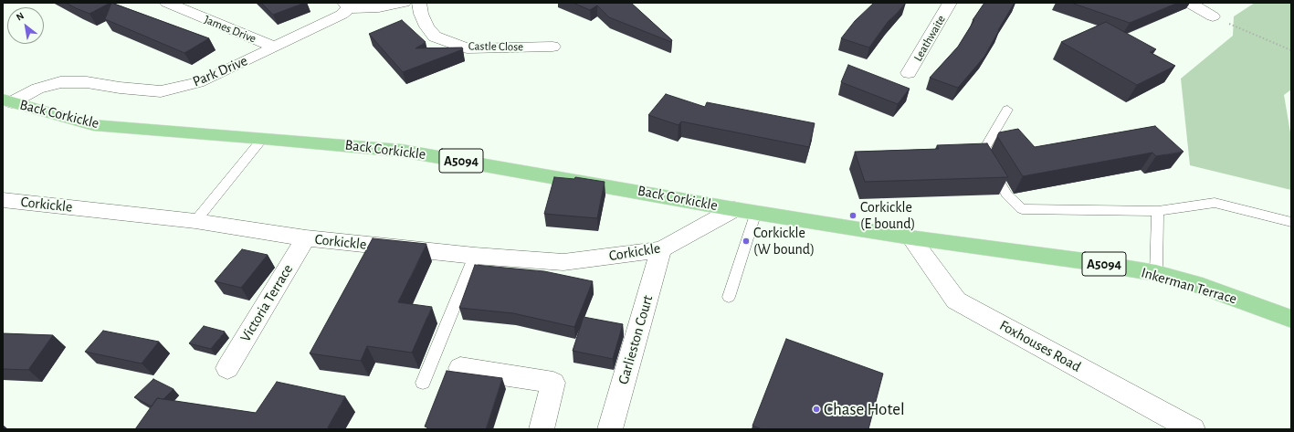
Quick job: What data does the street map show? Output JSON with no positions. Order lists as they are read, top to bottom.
{
  "streets": {
    "main road": ["Back Corkickle", "A5094", "Inkerman Terrace"],
    "street": [
      "James Drive",
      "Leathwaite",
      "Castle Close",
      "Park Drive",
      "Corkickle",
      "Victoria Terrace",
      "Garlieston Court",
      "Foxhouses Road"
    ]
  },
  "crossings": [
    ["James Drive", "Park Drive"],
    ["Park Drive", "Back Corkickle"],
    ["Back Corkickle", "Corkickle"],
    ["Back Corkickle", "Inkerman Terrace"],
    ["Back Corkickle", "Foxhouses Road"],
    ["Corkickle", "Victoria Terrace"],
    ["Corkickle", "Garlieston Court"],
    ["Inkerman Terrace", "Foxhouses Road"]
  ],
  "places": ["Corkickle (E bound)", "Corkickle (W bound)", "Chase Hotel"],
  "north": "top left"
}
